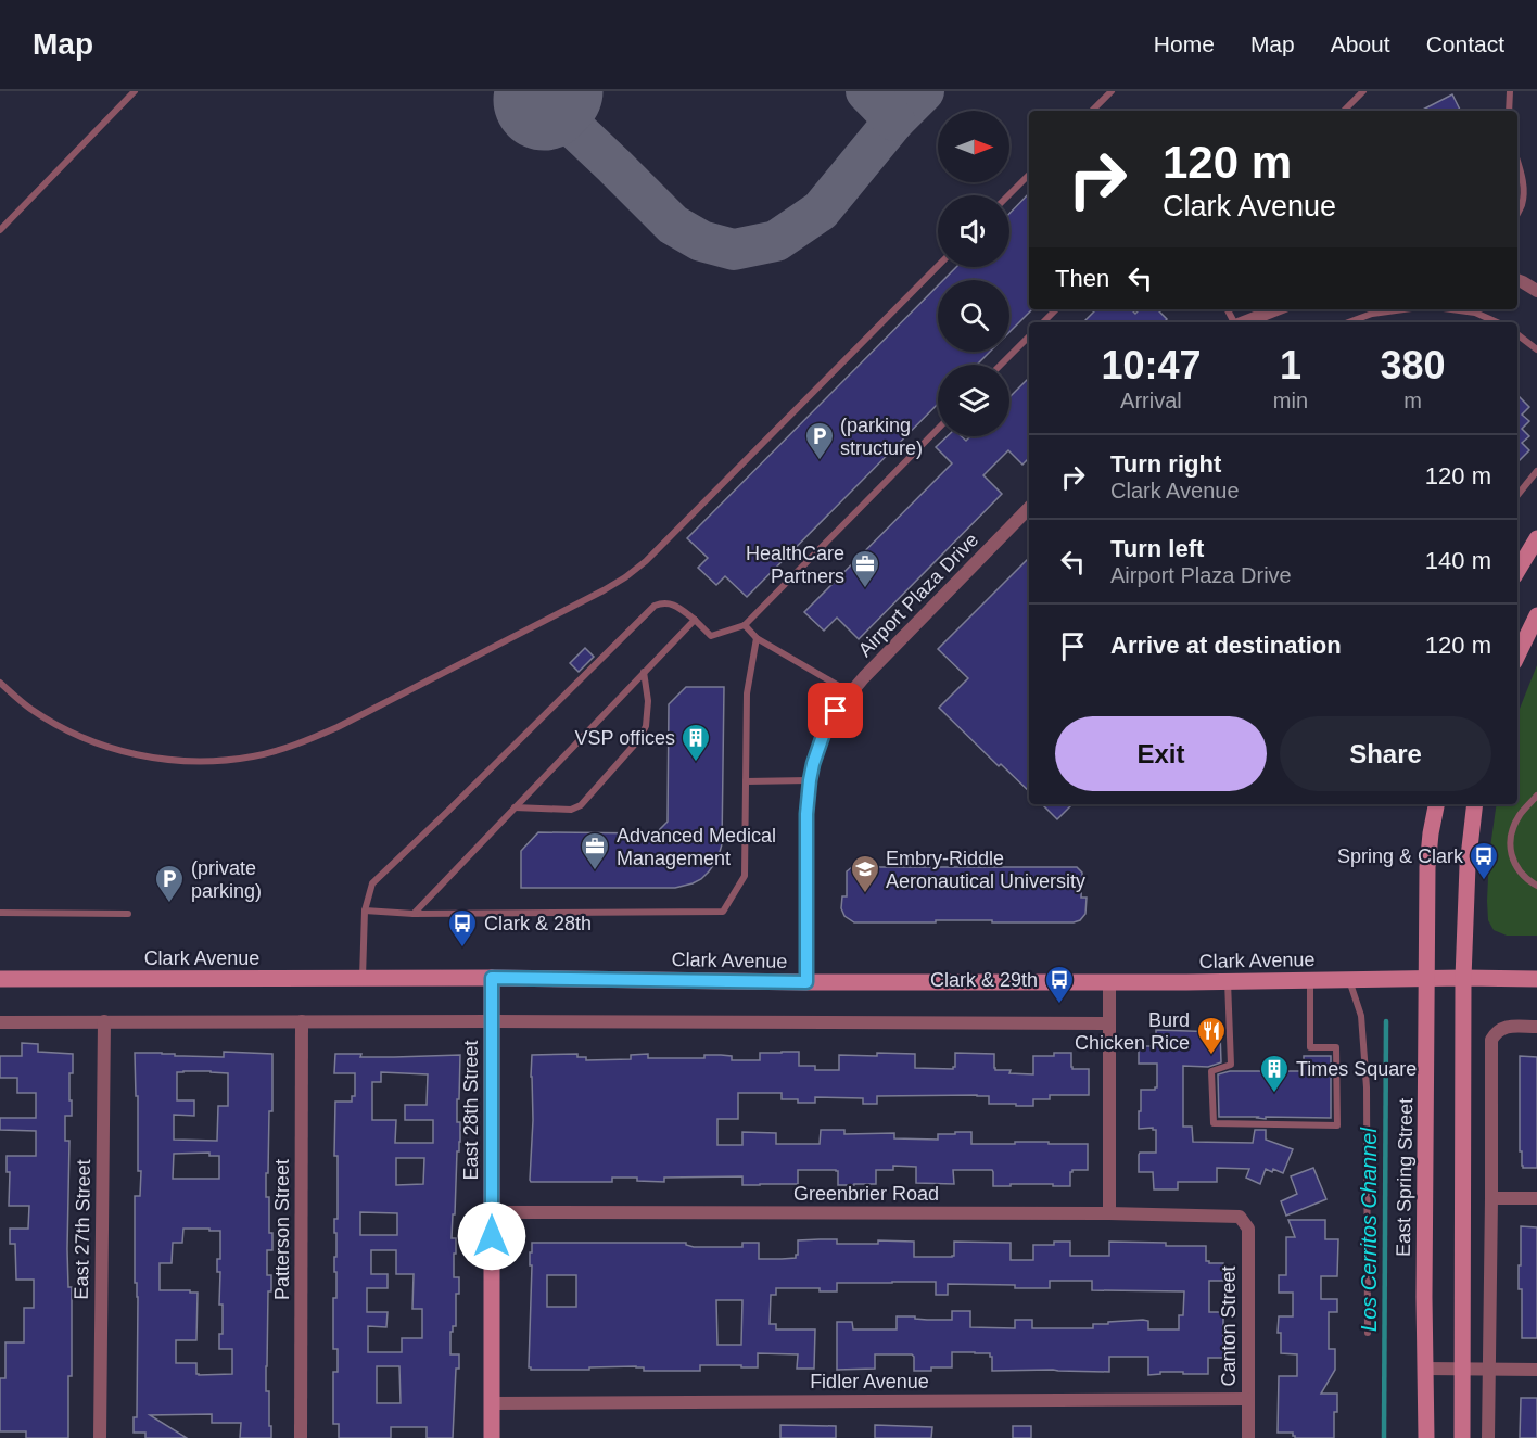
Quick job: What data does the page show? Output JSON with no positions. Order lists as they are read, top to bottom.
{
  "streets": {
    "main road": ["Clark Avenue", "East 28th Street", "East Spring Street"],
    "street": [
      "Airport Plaza Drive",
      "Greenbrier Road",
      "East 27th Street",
      "Patterson Street",
      "Canton Street",
      "Fidler Avenue"
    ]
  },
  "crossings": [
    ["Airport Plaza Drive", "Clark Avenue"],
    ["Clark Avenue", "East 28th Street"],
    ["Clark Avenue", "East Spring Street"],
    ["East 28th Street", "Greenbrier Road"],
    ["East 28th Street", "Fidler Avenue"],
    ["Greenbrier Road", "Canton Street"],
    ["Canton Street", "Fidler Avenue"]
  ],
  "water": ["Los Cerritos Channel"],
  "places": {
    "parking": ["(parking structure)", "(private parking)"],
    "office": ["HealthCare Partners", "Advanced Medical Management"],
    "building": ["VSP offices", "Times Square"],
    "bus stop": ["Spring & Clark", "Clark & 28th", "Clark & 29th"],
    "school or university": ["Embry-Riddle Aeronautical University"],
    "restaurant": ["Burd Chicken Rice"]
  },
  "north": "right",
  "page": {
    "header": "Map",
    "nav": [
      "Home",
      "Map",
      "About",
      "Contact"
    ],
    "turn": ["120 m", "Clark Avenue"],
    "then": "Then",
    "eta": [
      "10:47",
      "Arrival",
      "1",
      "min",
      "380",
      "m"
    ],
    "list": [
      {
        "name": "Turn right",
        "note": "Clark Avenue",
        "value": "120 m"
      },
      {
        "name": "Turn left",
        "note": "Airport Plaza Drive",
        "value": "140 m"
      },
      {
        "name": "Arrive at destination",
        "value": "120 m"
      }
    ],
    "buttons": ["Exit", "Share"]
  }
}
